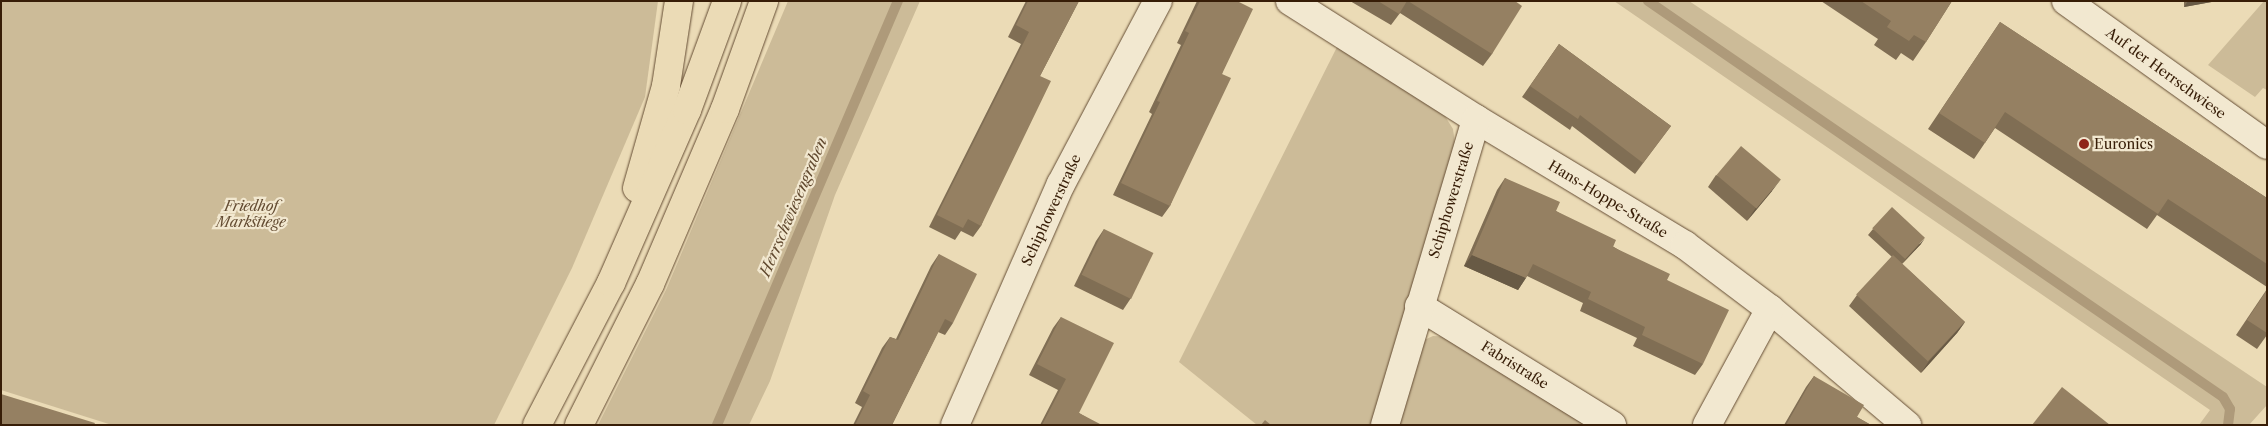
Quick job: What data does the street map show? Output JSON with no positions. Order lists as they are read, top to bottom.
{
  "streets": {
    "street": [
      "Auf der Herrschwiese",
      "Hans-Hoppe-Straße",
      "Schiphowerstraße",
      "Fabristraße"
    ]
  },
  "crossings": [
    ["Hans-Hoppe-Straße", "Schiphowerstraße"],
    ["Schiphowerstraße", "Fabristraße"]
  ],
  "water": ["Herrschwiesengraben"],
  "parks": ["Friedhof Markstiege"],
  "places": ["Euronics"]
}
